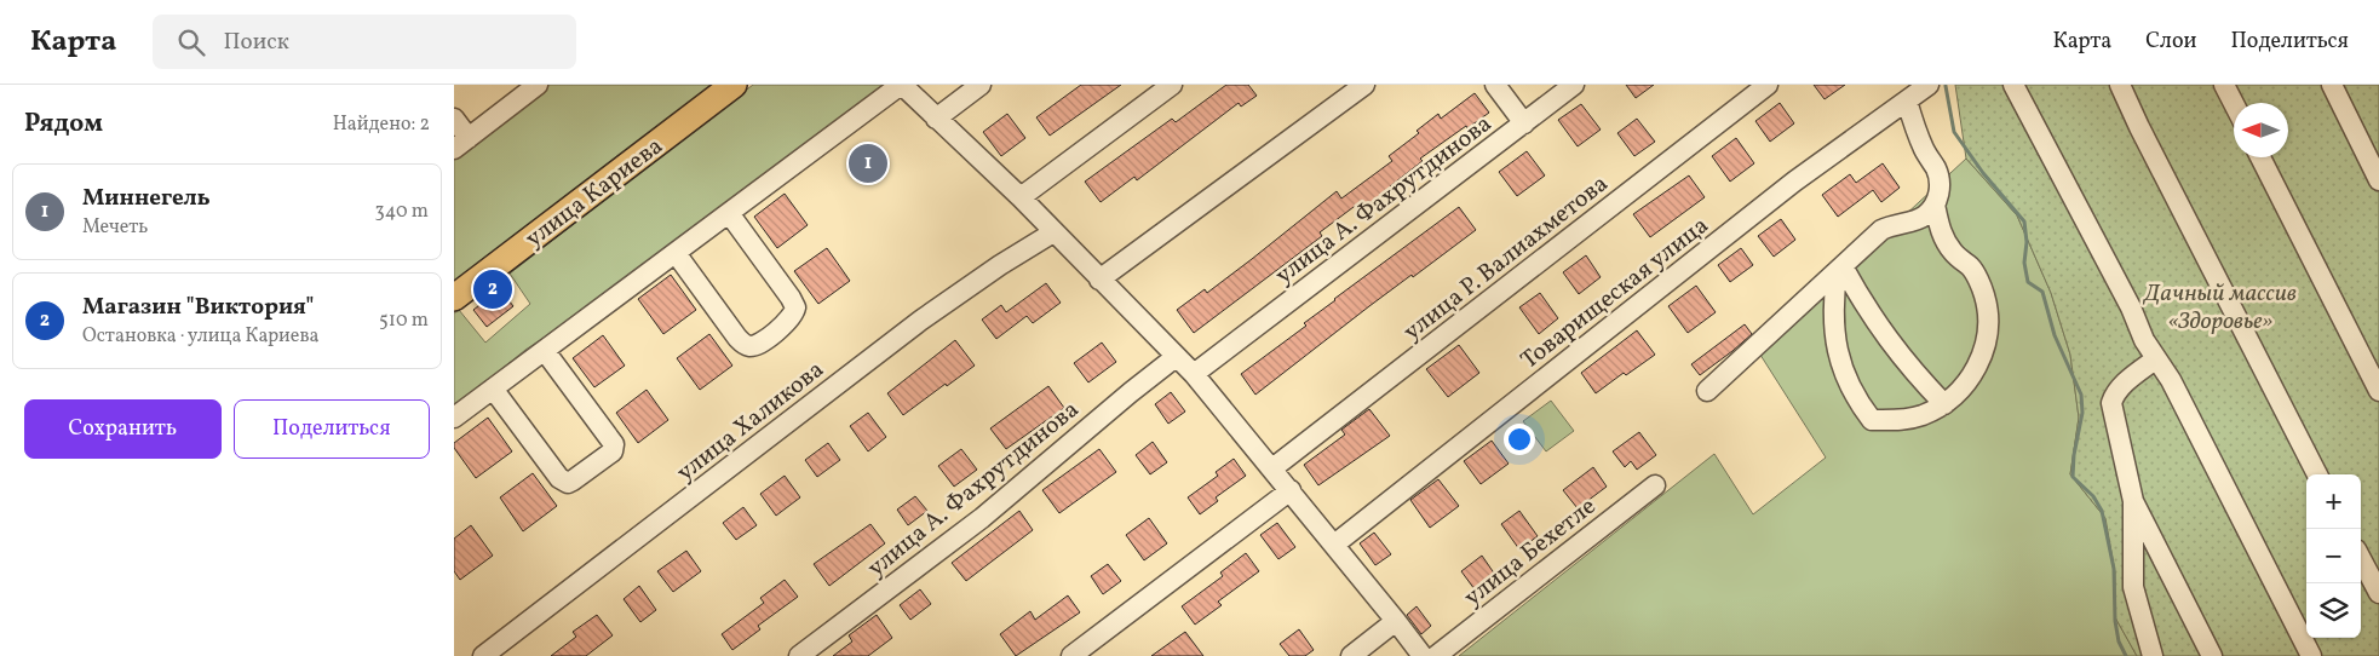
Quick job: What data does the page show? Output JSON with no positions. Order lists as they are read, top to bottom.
{
  "streets": {
    "main road": ["улица Кариева"],
    "street": [
      "улица А. Фахрутдинова",
      "улица Р. Валиахметова",
      "Товарищеская улица",
      "улица Халикова",
      "улица Бехетле"
    ]
  },
  "parks": ["Дачный массив «Здоровье»"],
  "north": "left",
  "page": {
    "header": "Карта",
    "search": "Поиск",
    "nav": ["Карта", "Слои", "Поделиться"],
    "heading": ["Рядом", "Найдено: 2"],
    "pins": ["1", "2"],
    "list": [
      {
        "mark": "1",
        "name": "Миннегель",
        "note": "Мечеть",
        "value": "340 m"
      },
      {
        "mark": "2",
        "name": "Магазин \"Виктория\"",
        "note": "Остановка · улица Кариева",
        "value": "510 m"
      }
    ],
    "buttons": ["Сохранить", "Поделиться"],
    "map_buttons": ["+", "−"]
  }
}
